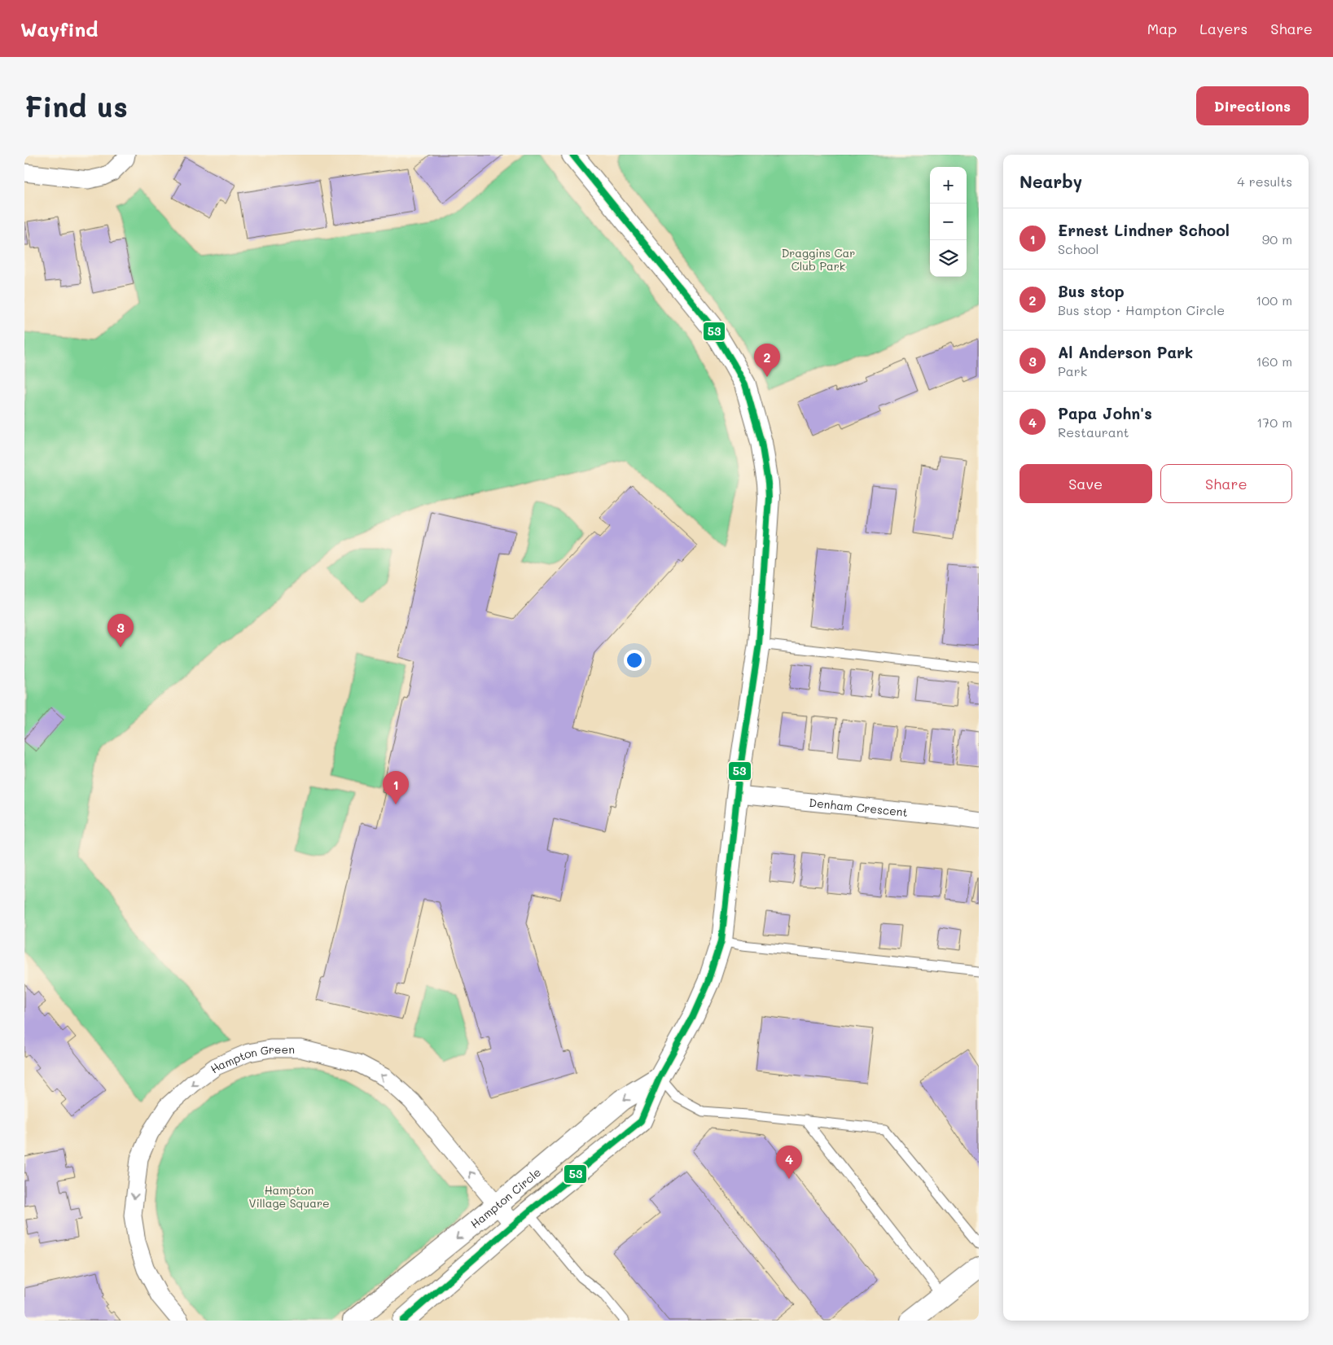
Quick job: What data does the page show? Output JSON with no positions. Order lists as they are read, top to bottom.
{
  "streets": {
    "street": ["Denham Crescent", "Hampton Green", "Hampton Circle"]
  },
  "crossings": [
    ["Hampton Green", "Hampton Circle"]
  ],
  "parks": ["Draggins Car Club Park", "Hampton Village Square"],
  "lines": ["transit line 53"],
  "page": {
    "header": "Wayfind",
    "nav": ["Map", "Layers", "Share"],
    "buttons": [
      "Directions",
      ["Save", "Share"]
    ],
    "title": "Find us",
    "heading": ["Nearby", "4 results"],
    "map_buttons": ["+", "−"],
    "list": [
      {
        "mark": "1",
        "name": "Ernest Lindner School",
        "note": "School",
        "value": "90 m"
      },
      {
        "mark": "2",
        "name": "Bus stop",
        "note": "Bus stop · Hampton Circle",
        "value": "100 m"
      },
      {
        "mark": "3",
        "name": "Al Anderson Park",
        "note": "Park",
        "value": "160 m"
      },
      {
        "mark": "4",
        "name": "Papa John's",
        "note": "Restaurant",
        "value": "170 m"
      }
    ],
    "pins": [
      "2",
      "3",
      "1",
      "4"
    ]
  }
}
